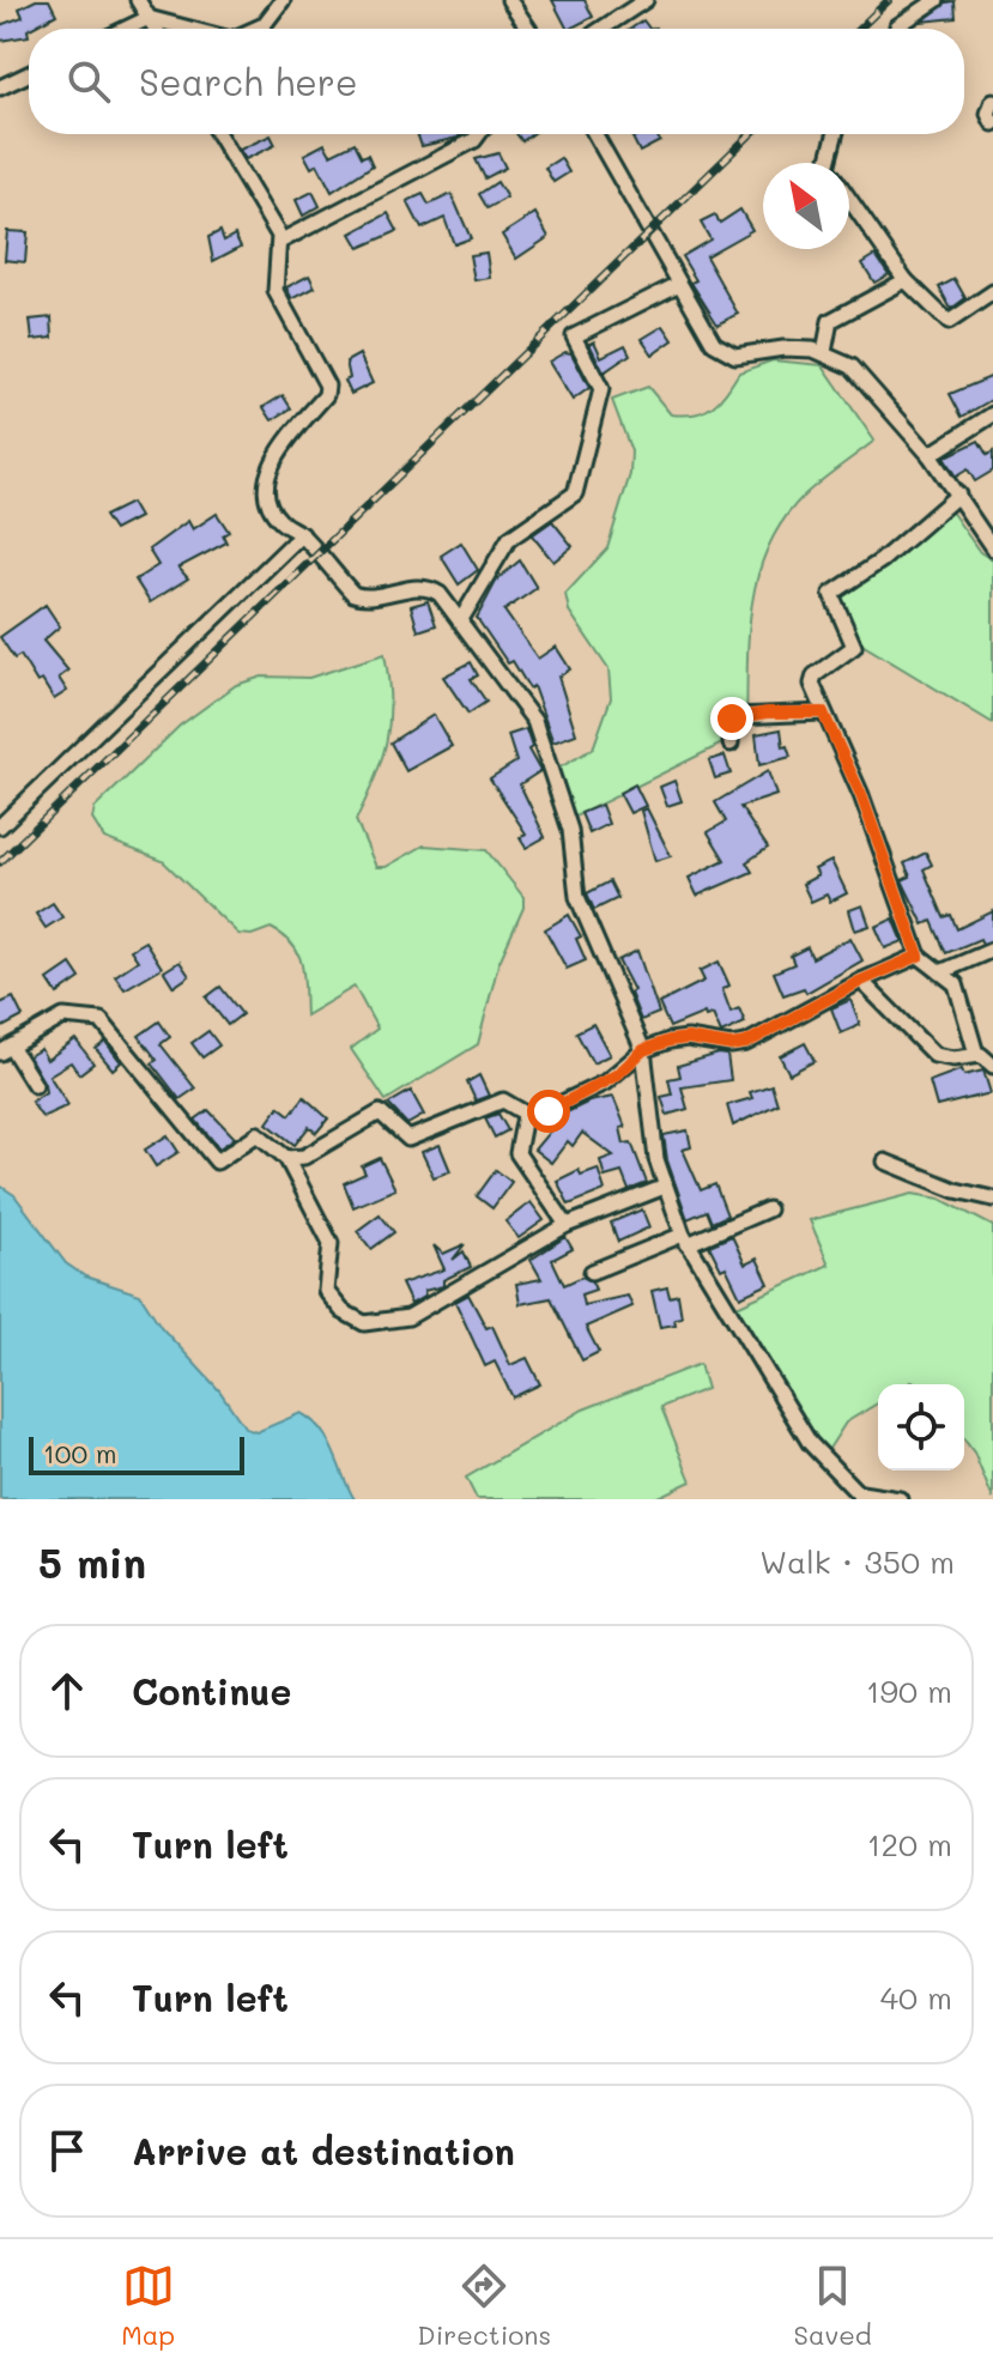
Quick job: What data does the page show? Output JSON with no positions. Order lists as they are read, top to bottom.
{
  "scale_bar": "100 m",
  "north": "top left",
  "page": {
    "search": "Search here",
    "scale": "100 m",
    "heading": ["5 min", "Walk · 350 m"],
    "list": [
      ["Continue", "190 m"],
      ["Turn left", "120 m"],
      ["Turn left", "40 m"],
      "Arrive at destination"
    ],
    "nav": ["Map", "Directions", "Saved"]
  }
}
